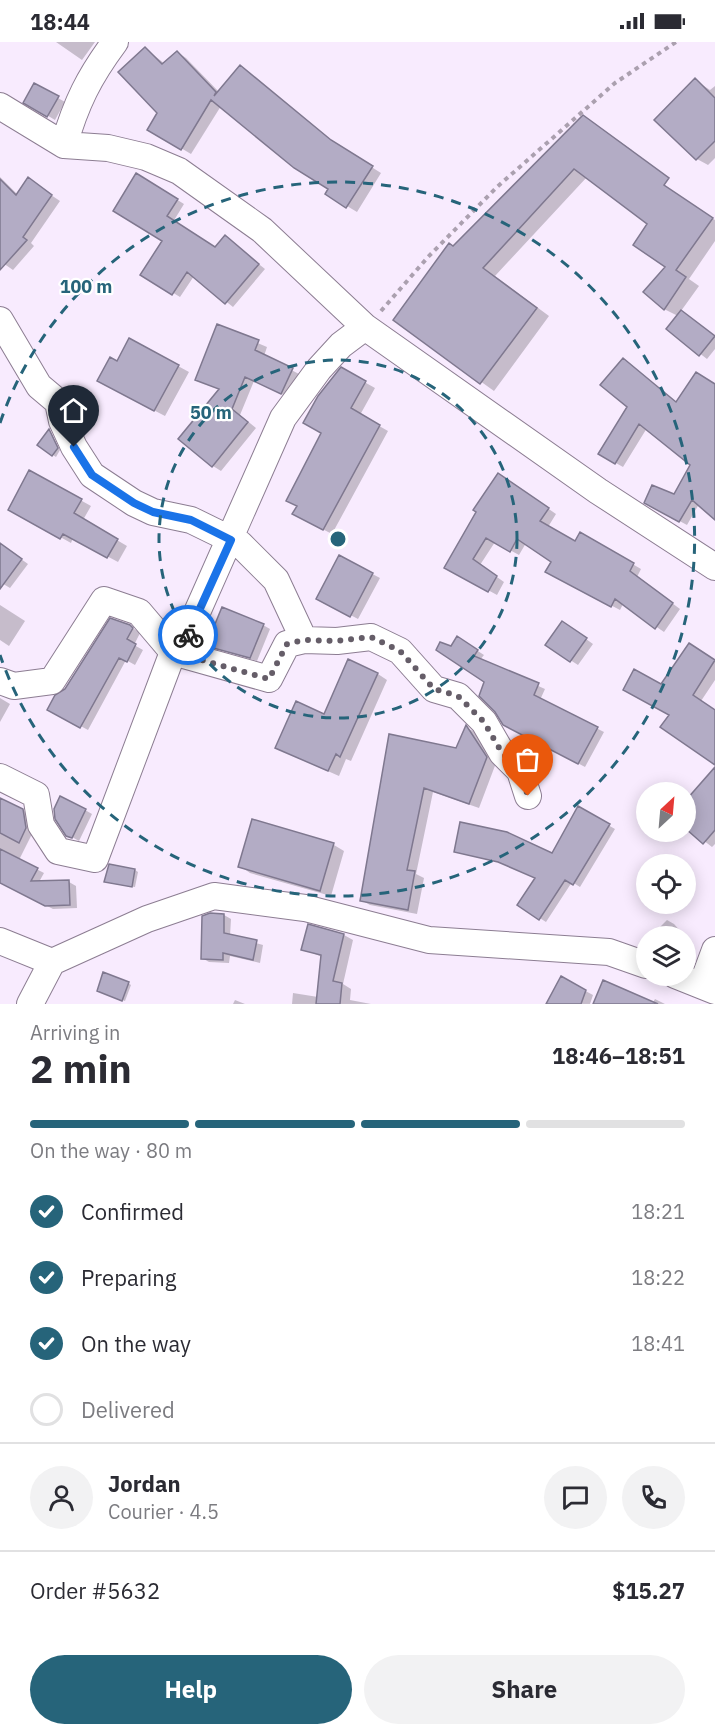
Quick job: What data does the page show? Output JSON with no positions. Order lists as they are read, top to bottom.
{
  "north": "top right",
  "page": {
    "status": "18:44",
    "heading": ["2 min", "Arriving in", "18:46–18:51"],
    "panel": [
      "Jordan",
      "Courier · 4.5",
      "Order #5632",
      "$15.27"
    ],
    "bar": "On the way · 80 m",
    "list": [
      ["Confirmed", "18:21"],
      ["Preparing", "18:22"],
      ["On the way", "18:41"],
      "Delivered"
    ],
    "buttons": ["Help", "Share"]
  },
  "rings": ["100 m", "50 m"]
}
